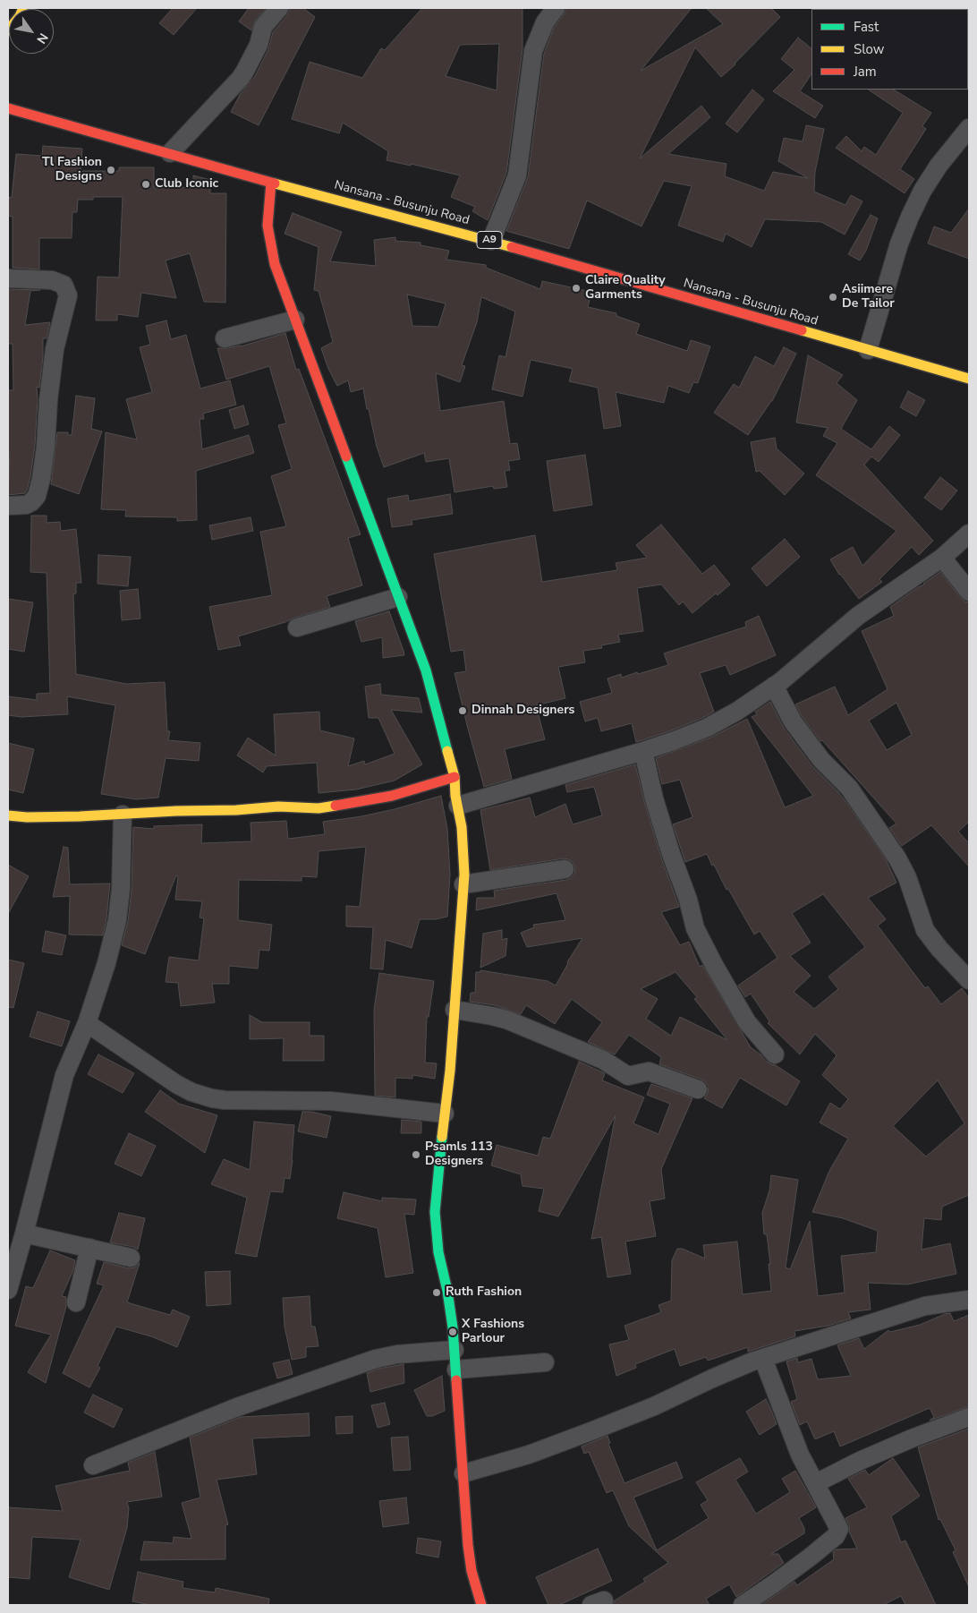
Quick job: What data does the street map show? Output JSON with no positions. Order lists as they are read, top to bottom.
{
  "streets": {
    "street": ["Nansana - Busunju Road", "A9"]
  },
  "places": [
    "Tl Fashion Designs",
    "Club Iconic",
    "Claire Quality Garments",
    "Asiimere De Tailor",
    "Dinnah Designers",
    "Psamls 113 Designers",
    "Ruth Fashion",
    "X Fashions Parlour"
  ],
  "legend": ["Fast", "Slow", "Jam"],
  "north": "bottom right"
}
